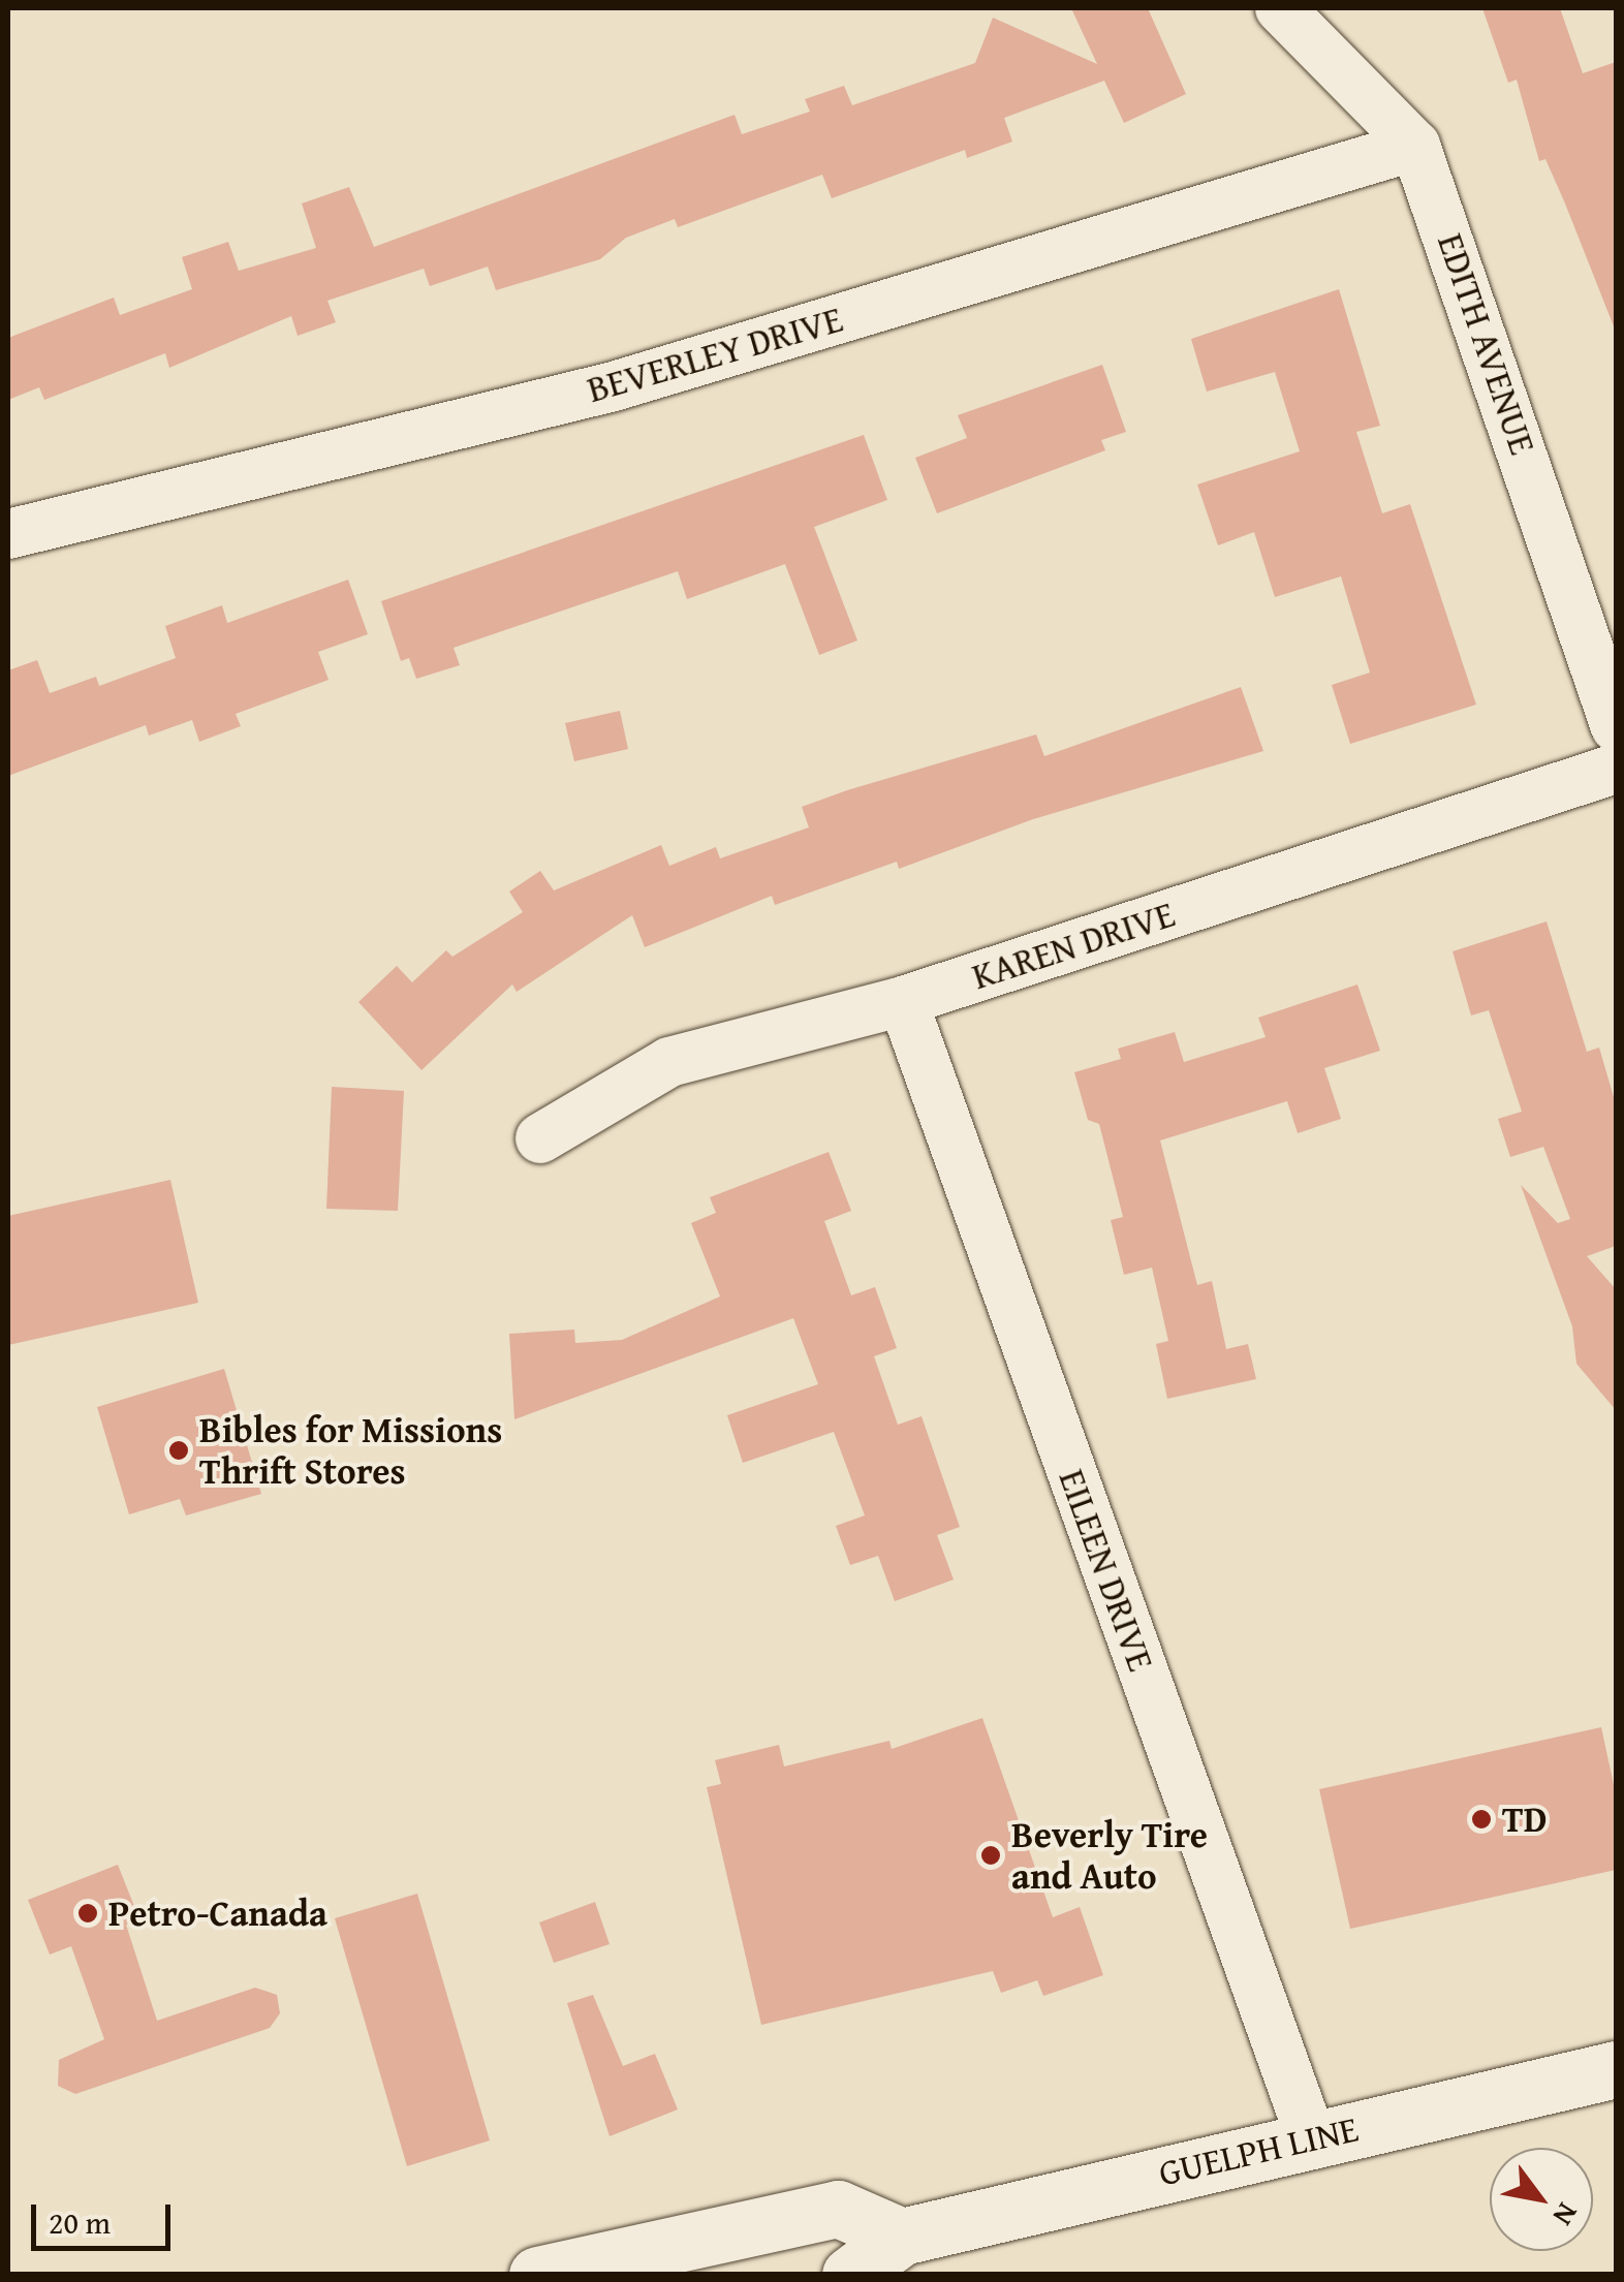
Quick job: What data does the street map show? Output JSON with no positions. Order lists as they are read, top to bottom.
{
  "streets": {
    "main road": ["GUELPH LINE"],
    "street": [
      "EDITH AVENUE",
      "BEVERLEY DRIVE",
      "KAREN DRIVE",
      "EILEEN DRIVE"
    ]
  },
  "crossings": [
    ["EDITH AVENUE", "BEVERLEY DRIVE"],
    ["KAREN DRIVE", "EILEEN DRIVE"],
    ["EILEEN DRIVE", "GUELPH LINE"]
  ],
  "places": [
    "Bibles for Missions Thrift Stores",
    "TD",
    "Beverly Tire and Auto",
    "Petro-Canada"
  ],
  "scale_bar": "20 m",
  "north": "bottom right"
}
